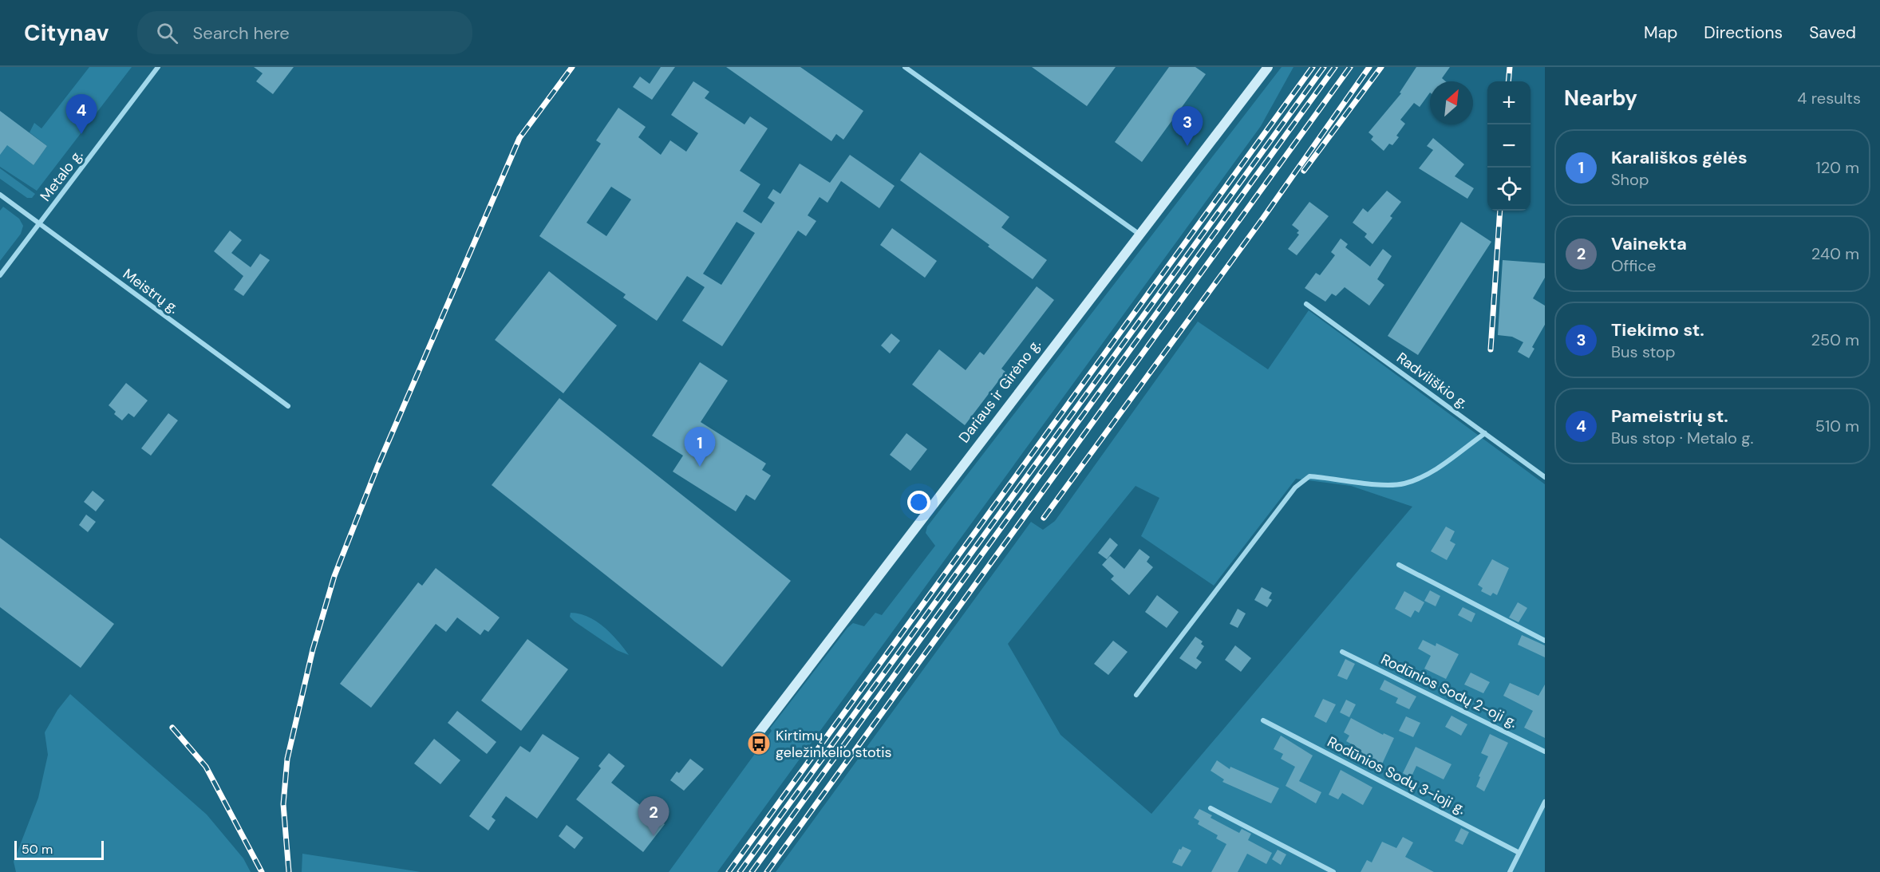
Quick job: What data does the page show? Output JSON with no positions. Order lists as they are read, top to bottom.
{
  "streets": {
    "street": [
      "Metalo g.",
      "Meistrų g.",
      "Radviliškio g.",
      "Dariaus ir Girėno g.",
      "Rodūnios Sodų 2-oji g.",
      "Rodūnios Sodų 3-ioji g."
    ]
  },
  "crossings": [
    ["Metalo g.", "Meistrų g."]
  ],
  "places": {
    "bus stop": ["Kirtimų geležinkelio stotis"]
  },
  "scale_bar": "50 m",
  "north": "top right",
  "page": {
    "header": "Citynav",
    "search": "Search here",
    "nav": ["Map", "Directions", "Saved"],
    "heading": ["Nearby", "4 results"],
    "map_buttons": ["+", "−"],
    "pins": [
      "4",
      "3",
      "1",
      "2"
    ],
    "list": [
      {
        "mark": "1",
        "name": "Karališkos gėlės",
        "note": "Shop",
        "value": "120 m"
      },
      {
        "mark": "2",
        "name": "Vainekta",
        "note": "Office",
        "value": "240 m"
      },
      {
        "mark": "3",
        "name": "Tiekimo st.",
        "note": "Bus stop",
        "value": "250 m"
      },
      {
        "mark": "4",
        "name": "Pameistrių st.",
        "note": "Bus stop · Metalo g.",
        "value": "510 m"
      }
    ],
    "scale": "50 m"
  }
}
